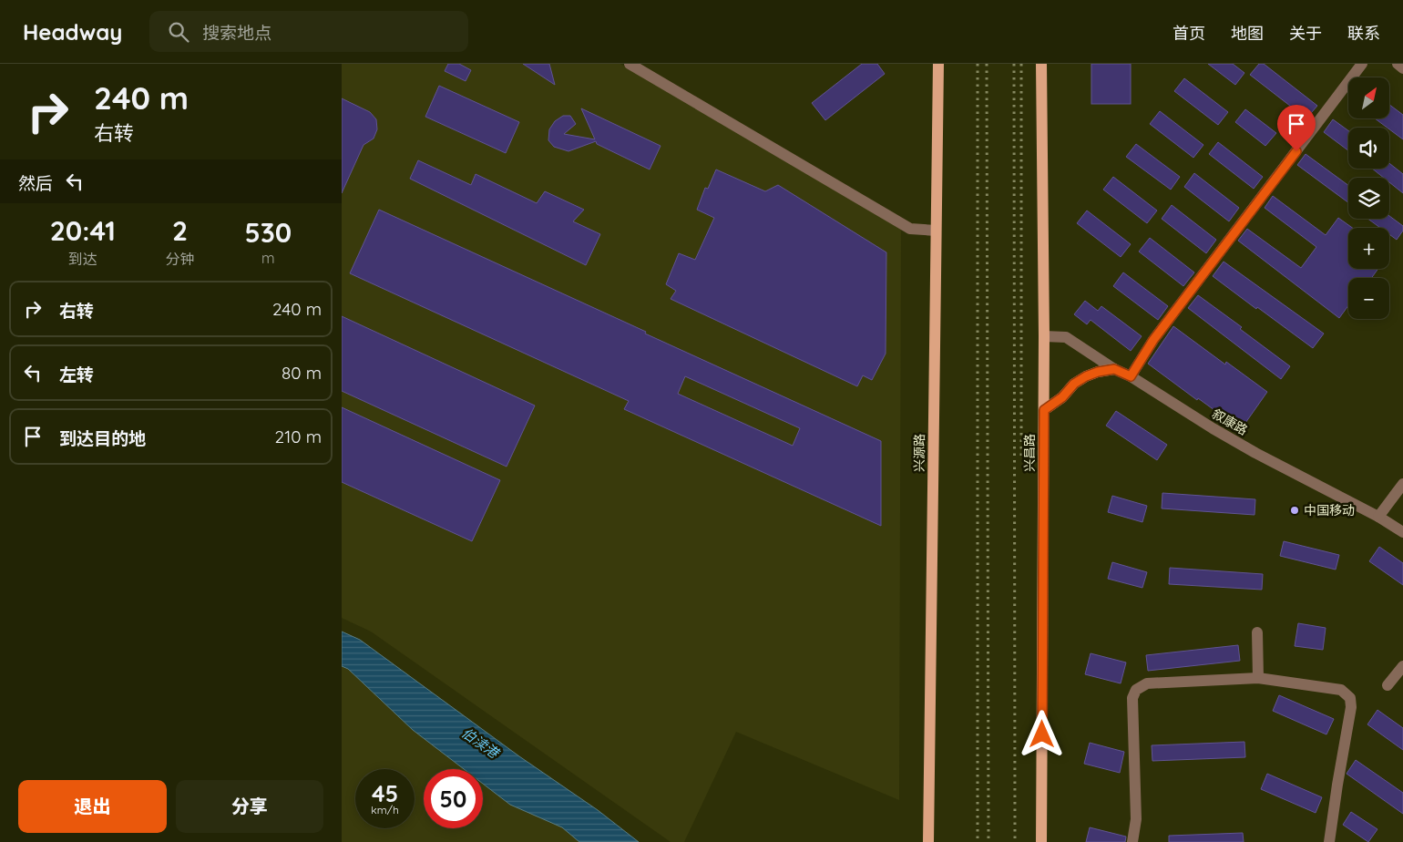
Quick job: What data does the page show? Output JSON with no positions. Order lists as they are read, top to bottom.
{
  "streets": {
    "main road": ["兴源路", "兴昌路"],
    "street": ["叙康路"]
  },
  "crossings": [
    ["叙康路", "兴昌路"]
  ],
  "water": ["伯渎港"],
  "places": ["中国移动"],
  "north": "top right",
  "page": {
    "header": "Headway",
    "search": "搜索地点",
    "nav": [
      "首页",
      "地图",
      "关于",
      "联系"
    ],
    "turn": ["240 m", "右转"],
    "map_buttons": ["+", "−"],
    "then": "然后",
    "eta": [
      "20:41",
      "到达",
      "2",
      "分钟",
      "530",
      "m"
    ],
    "list": [
      {
        "name": "右转",
        "value": "240 m"
      },
      {
        "name": "左转",
        "value": "80 m"
      },
      {
        "name": "到达目的地",
        "value": "210 m"
      }
    ],
    "speed": "45 km/h",
    "limit": "50",
    "buttons": ["退出", "分享"]
  }
}
